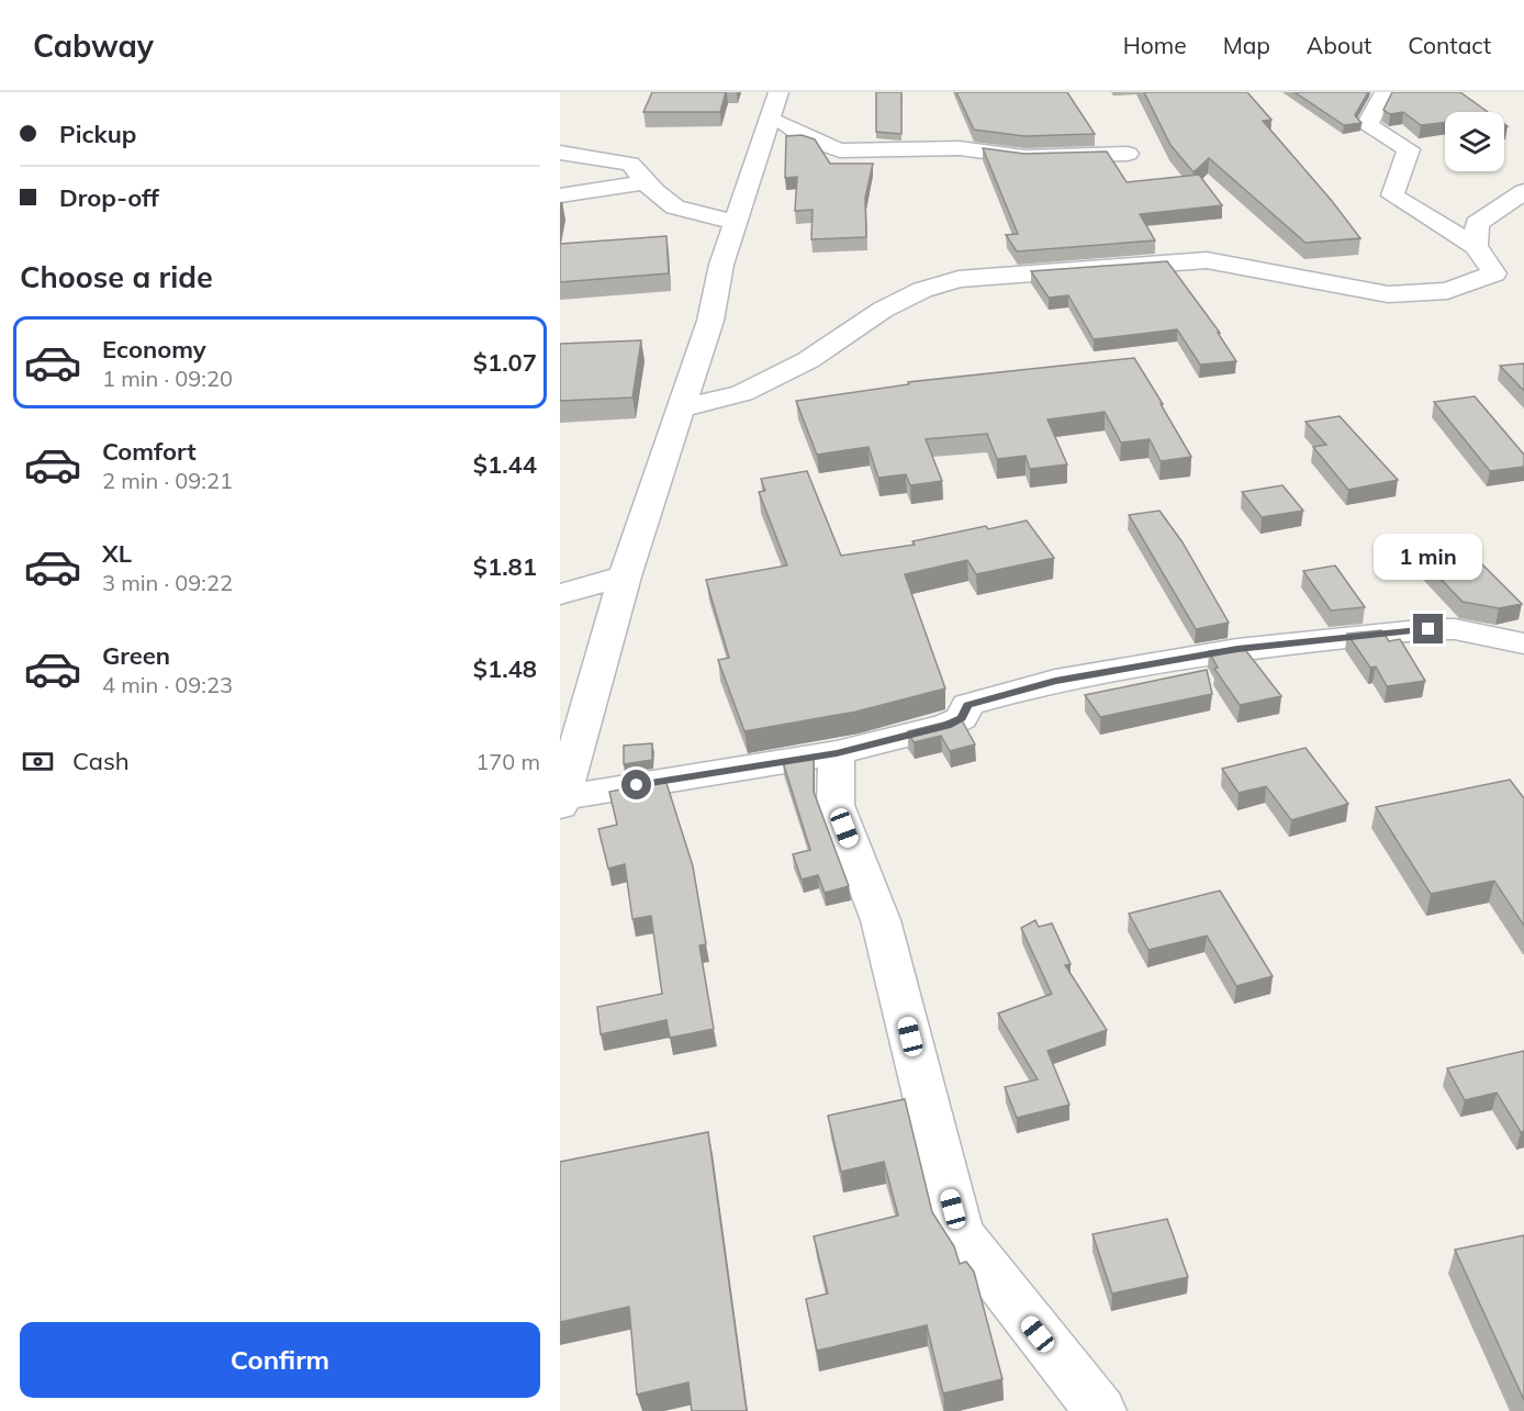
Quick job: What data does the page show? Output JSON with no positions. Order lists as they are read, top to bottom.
{
  "page": {
    "header": "Cabway",
    "nav": [
      "Home",
      "Map",
      "About",
      "Contact"
    ],
    "banner": ["Pickup", "Drop-off"],
    "heading": "Choose a ride",
    "list": [
      {
        "name": "Economy",
        "note": "1 min · 09:20",
        "value": "$1.07"
      },
      {
        "name": "Comfort",
        "note": "2 min · 09:21",
        "value": "$1.44"
      },
      {
        "name": "XL",
        "note": "3 min · 09:22",
        "value": "$1.81"
      },
      {
        "name": "Green",
        "note": "4 min · 09:23",
        "value": "$1.48"
      }
    ],
    "bubble": "1 min",
    "pay": ["Cash", "170 m"],
    "buttons": "Confirm"
  }
}
